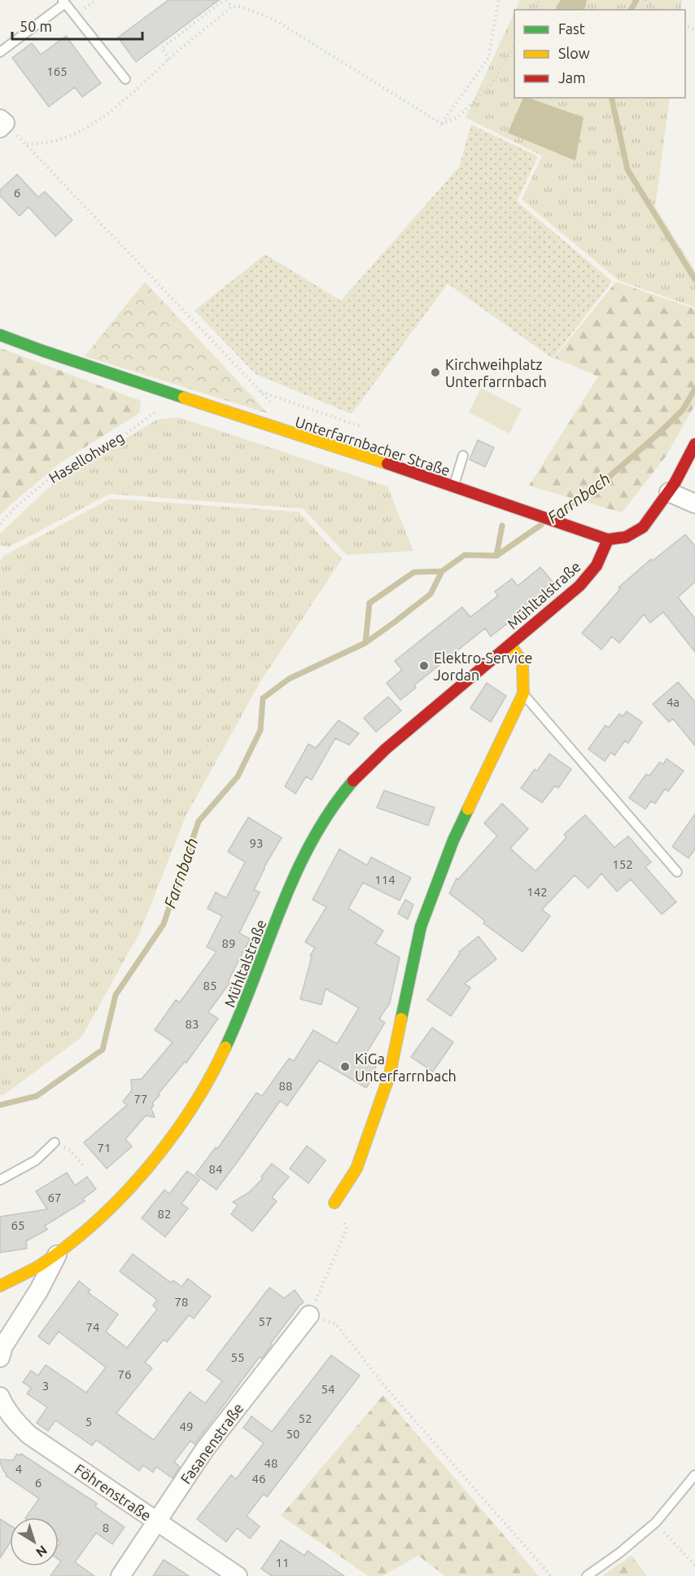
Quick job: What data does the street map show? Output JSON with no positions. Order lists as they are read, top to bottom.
{
  "streets": {
    "street": [
      "Unterfarrnbacher Straße",
      "Mühltalstraße",
      "Fasanenstraße",
      "Föhrenstraße"
    ],
    "path": ["Hasellohweg"]
  },
  "crossings": [
    ["Unterfarrnbacher Straße", "Hasellohweg"],
    ["Unterfarrnbacher Straße", "Mühltalstraße"],
    ["Fasanenstraße", "Föhrenstraße"]
  ],
  "water": ["Farrnbach"],
  "places": ["Kirchweihplatz Unterfarrnbach", "Elektro-Service Jordan", "KiGa Unterfarrnbach"],
  "house_numbers": [
    "165",
    "6",
    "4a",
    "93",
    "152",
    "114",
    "142",
    "89",
    "85",
    "83",
    "88",
    "77",
    "71",
    "84",
    "67",
    "82",
    "65",
    "78",
    "57",
    "74",
    "55",
    "76",
    "3",
    "54",
    "52",
    "5",
    "49",
    "50",
    "48",
    "4",
    "46",
    "6",
    "8",
    "11"
  ],
  "legend": ["Fast", "Slow", "Jam"],
  "scale_bar": "50 m",
  "north": "bottom right"
}
